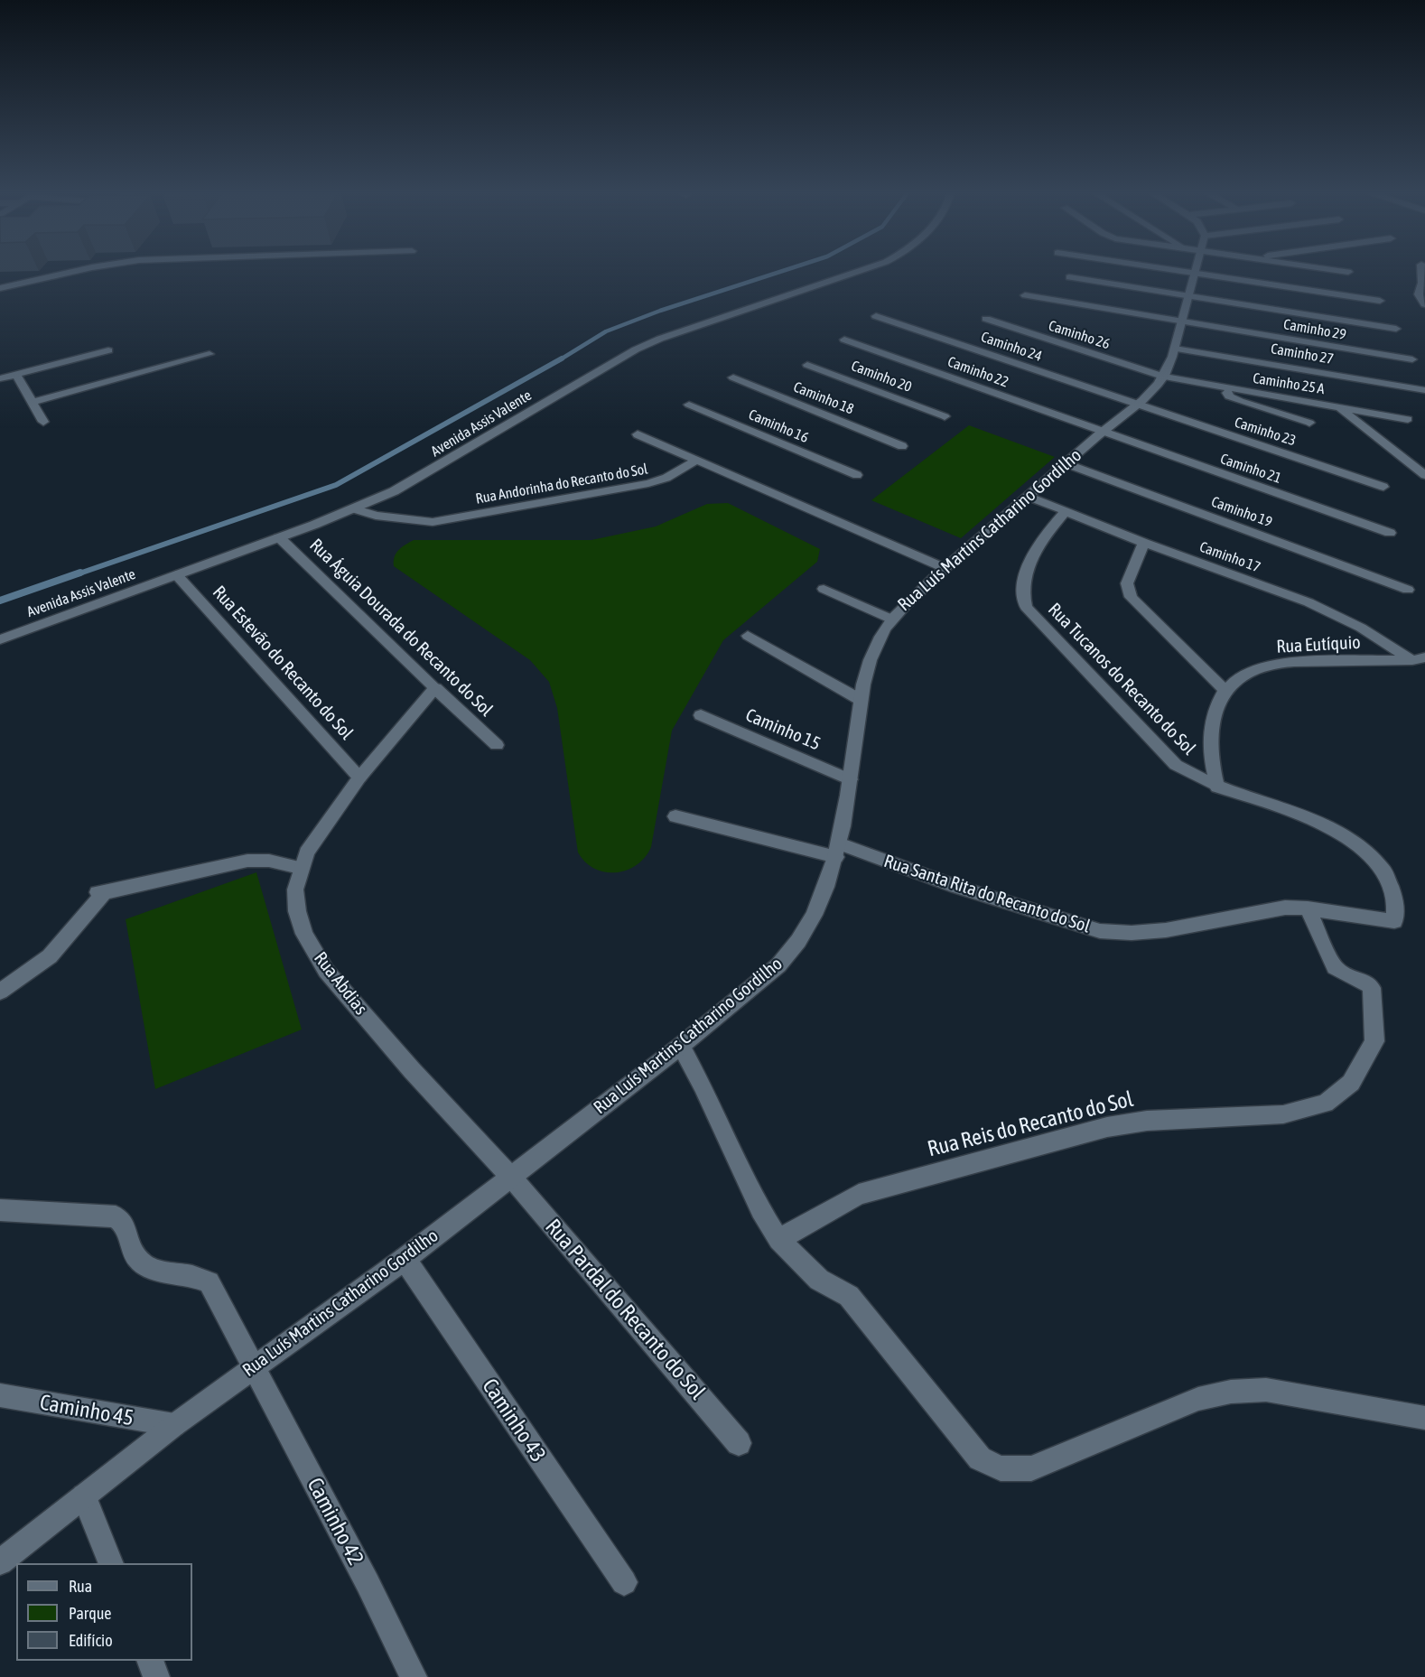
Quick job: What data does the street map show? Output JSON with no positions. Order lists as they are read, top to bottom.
{
  "streets": {
    "street": [
      "Caminho 29",
      "Caminho 26",
      "Caminho 24",
      "Caminho 27",
      "Caminho 22",
      "Caminho 20",
      "Caminho 25 A",
      "Caminho 18",
      "Avenida Assis Valente",
      "Caminho 16",
      "Caminho 23",
      "Caminho 21",
      "Rua Andorinha do Recanto do Sol",
      "Caminho 19",
      "Rua Luís Martins Catharino Gordilho",
      "Caminho 17",
      "Rua Águia Dourada do Recanto do Sol",
      "Rua Eutíquio",
      "Rua Estevão do Recanto do Sol",
      "Rua Tucanos do Recanto do Sol",
      "Caminho 15",
      "Rua Santa Rita do Recanto do Sol",
      "Rua Abdias",
      "Rua Reis do Recanto do Sol",
      "Rua Pardal do Recanto do Sol",
      "Caminho 45",
      "Caminho 43",
      "Caminho 42"
    ]
  },
  "crossings": [
    ["Caminho 29", "Rua Luís Martins Catharino Gordilho"],
    ["Caminho 26", "Caminho 25 A"],
    ["Caminho 26", "Rua Luís Martins Catharino Gordilho"],
    ["Caminho 24", "Caminho 23"],
    ["Caminho 24", "Rua Luís Martins Catharino Gordilho"],
    ["Caminho 27", "Rua Luís Martins Catharino Gordilho"],
    ["Caminho 22", "Caminho 21"],
    ["Caminho 22", "Rua Luís Martins Catharino Gordilho"],
    ["Caminho 25 A", "Rua Luís Martins Catharino Gordilho"],
    ["Avenida Assis Valente", "Rua Andorinha do Recanto do Sol"],
    ["Avenida Assis Valente", "Rua Águia Dourada do Recanto do Sol"],
    ["Avenida Assis Valente", "Rua Estevão do Recanto do Sol"],
    ["Caminho 23", "Rua Luís Martins Catharino Gordilho"],
    ["Caminho 21", "Rua Luís Martins Catharino Gordilho"],
    ["Caminho 19", "Rua Luís Martins Catharino Gordilho"],
    ["Rua Luís Martins Catharino Gordilho", "Caminho 17"],
    ["Rua Luís Martins Catharino Gordilho", "Caminho 15"],
    ["Rua Luís Martins Catharino Gordilho", "Rua Santa Rita do Recanto do Sol"],
    ["Rua Luís Martins Catharino Gordilho", "Rua Abdias"],
    ["Rua Luís Martins Catharino Gordilho", "Rua Pardal do Recanto do Sol"],
    ["Rua Luís Martins Catharino Gordilho", "Caminho 45"],
    ["Rua Luís Martins Catharino Gordilho", "Caminho 43"],
    ["Rua Luís Martins Catharino Gordilho", "Caminho 42"],
    ["Caminho 17", "Rua Eutíquio"],
    ["Caminho 17", "Rua Tucanos do Recanto do Sol"],
    ["Rua Águia Dourada do Recanto do Sol", "Rua Abdias"],
    ["Rua Eutíquio", "Rua Tucanos do Recanto do Sol"],
    ["Rua Estevão do Recanto do Sol", "Rua Abdias"],
    ["Rua Tucanos do Recanto do Sol", "Rua Santa Rita do Recanto do Sol"],
    ["Rua Santa Rita do Recanto do Sol", "Rua Reis do Recanto do Sol"],
    ["Rua Abdias", "Rua Pardal do Recanto do Sol"]
  ],
  "legend": ["Rua", "Parque", "Edifício"]
}
